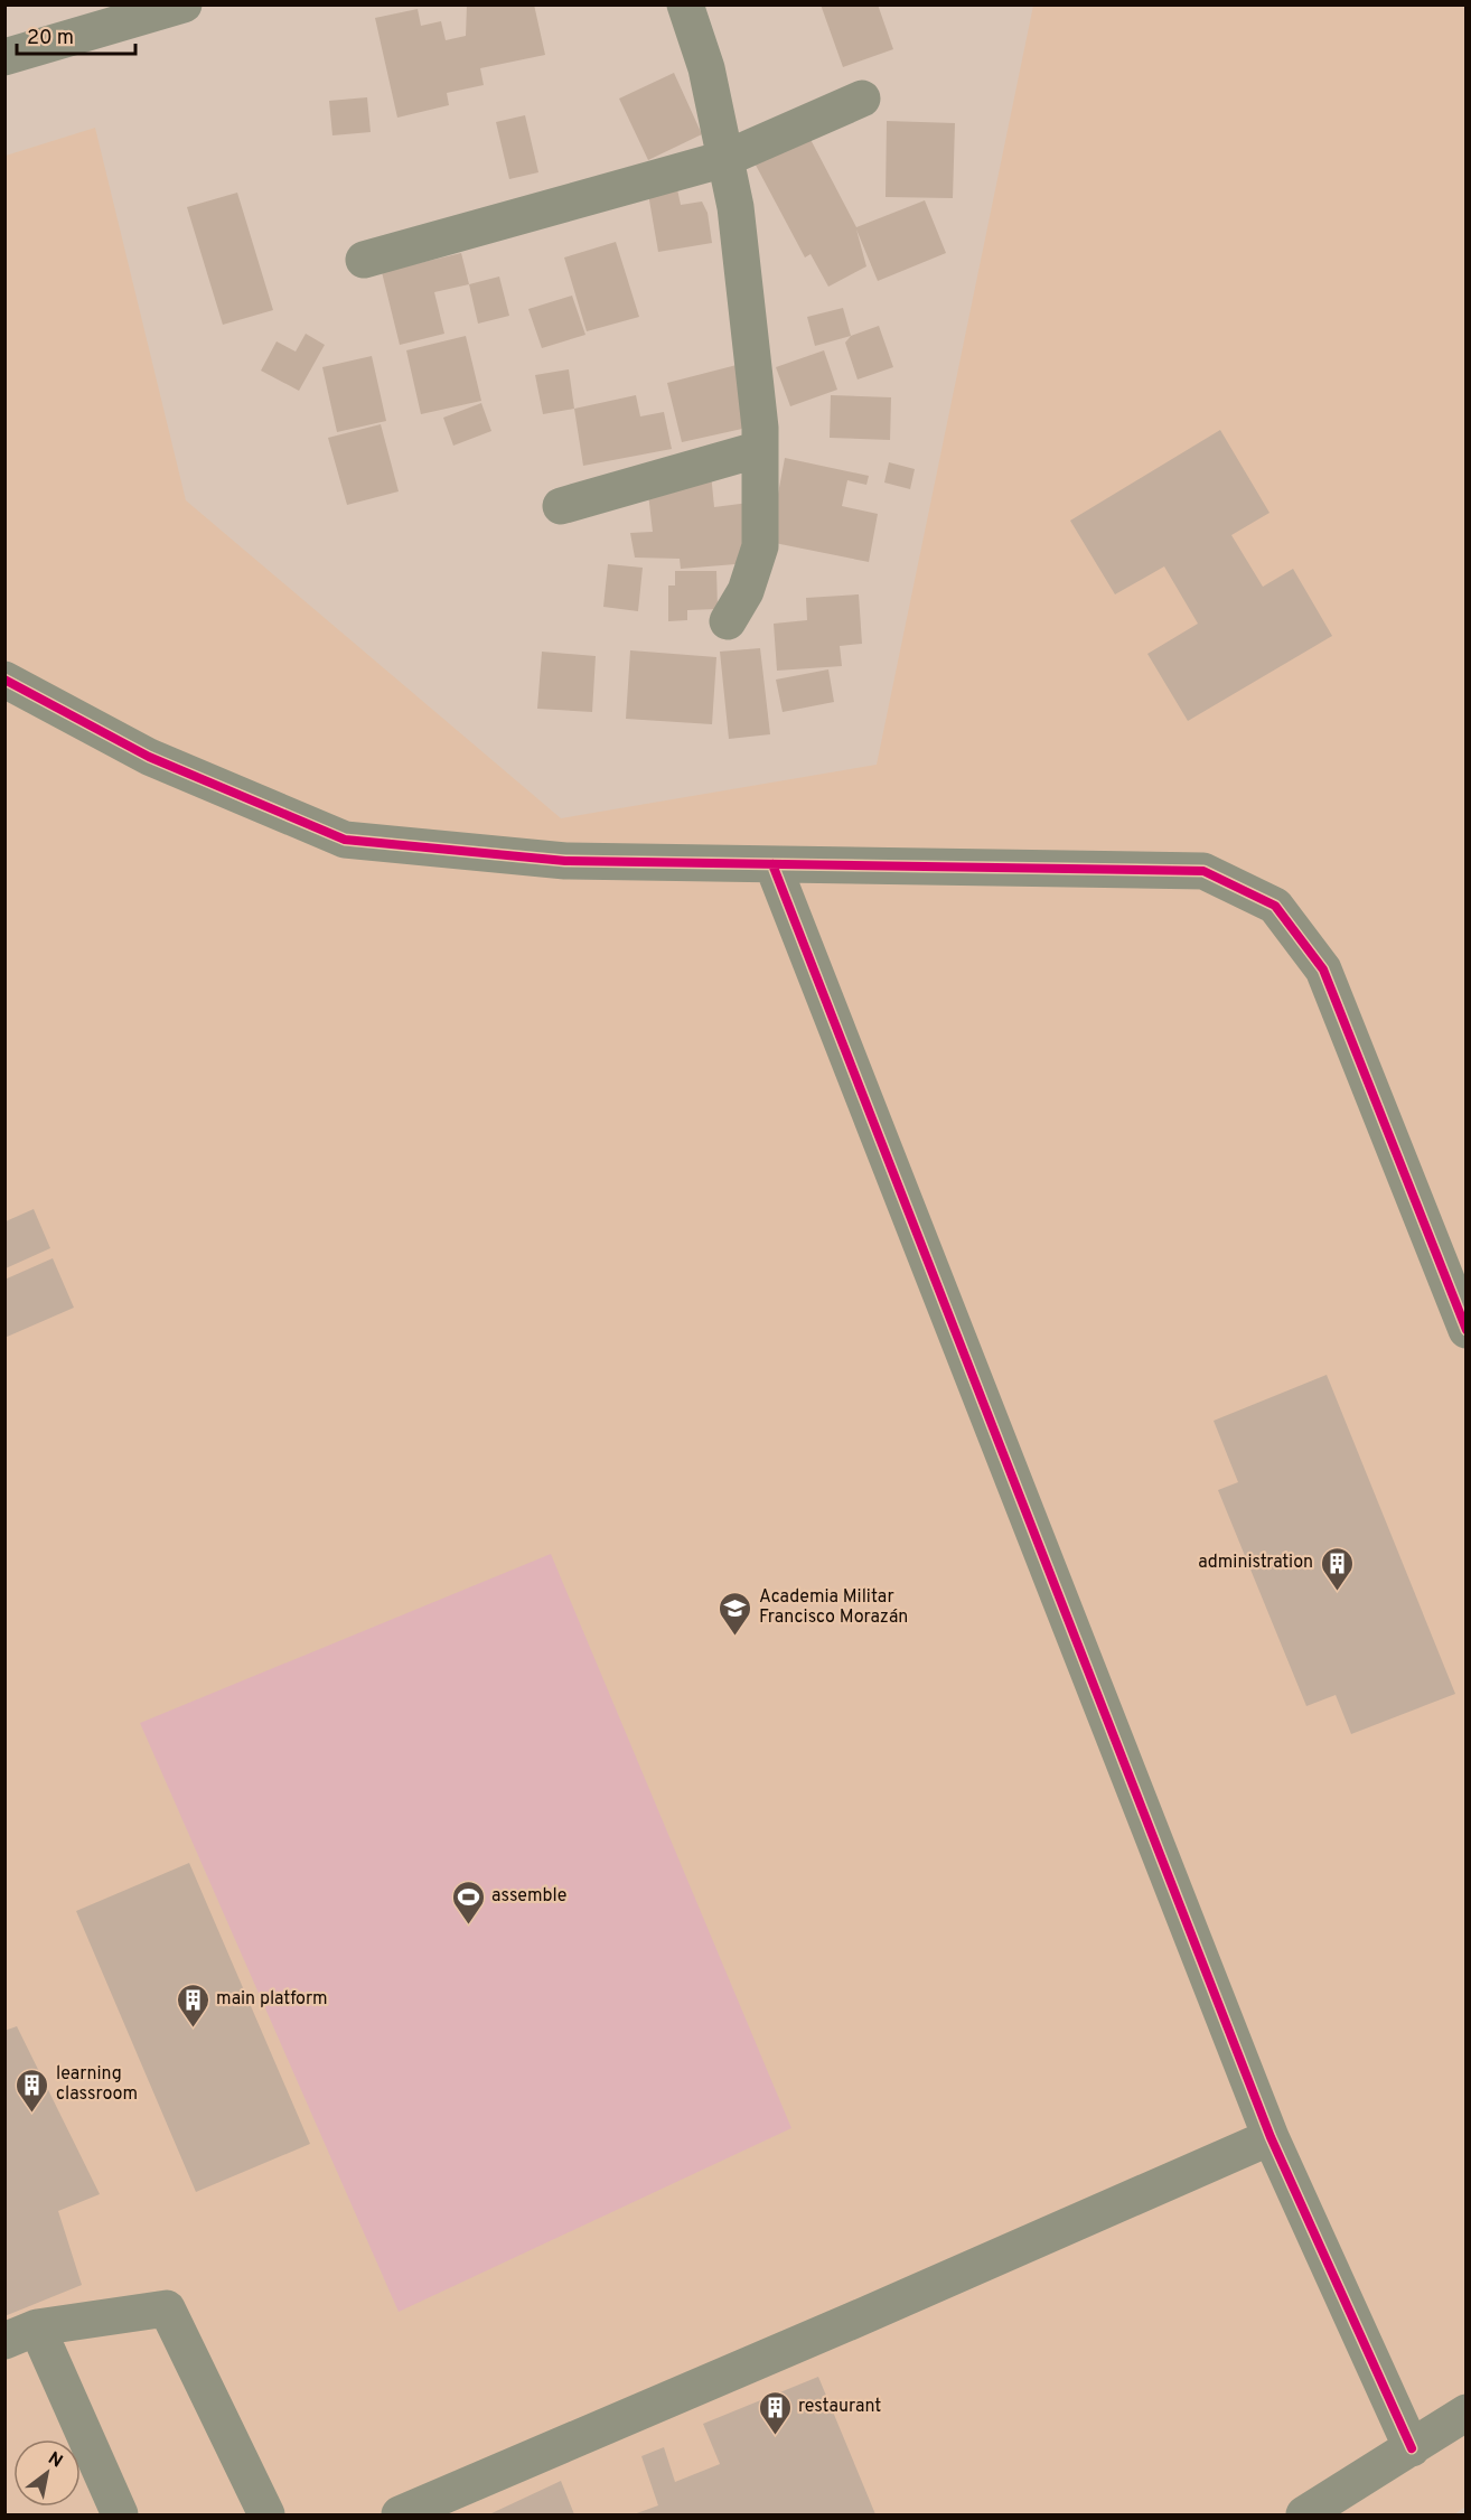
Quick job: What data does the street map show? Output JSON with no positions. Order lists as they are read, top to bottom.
{
  "places": {
    "building": [
      "administration",
      "main platform",
      "learning classroom",
      "restaurant"
    ],
    "school or university": ["Academia Militar Francisco Morazán"],
    "sports": ["assemble"]
  },
  "scale_bar": "20 m",
  "north": "top right"
}
